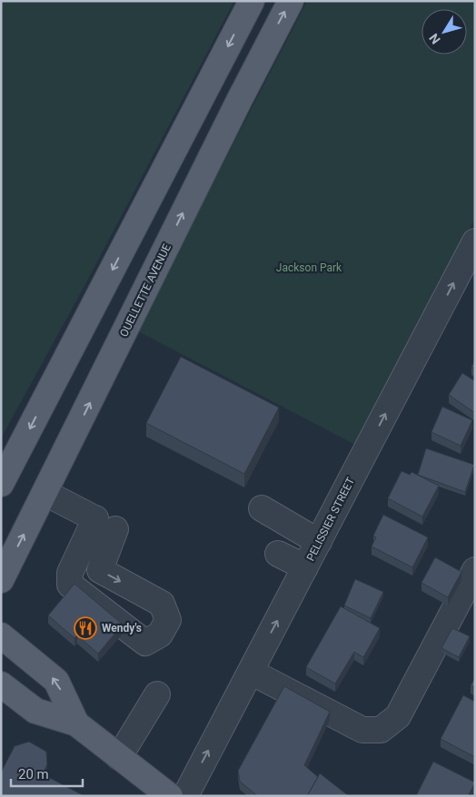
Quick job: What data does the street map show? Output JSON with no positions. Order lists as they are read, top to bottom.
{
  "streets": {
    "main road": ["OUELLETTE AVENUE"],
    "street": ["PELISSIER STREET"]
  },
  "one_way": ["PELISSIER STREET"],
  "parks": ["Jackson Park"],
  "places": {
    "restaurant": ["Wendy's"]
  },
  "scale_bar": "20 m",
  "north": "bottom left"
}
